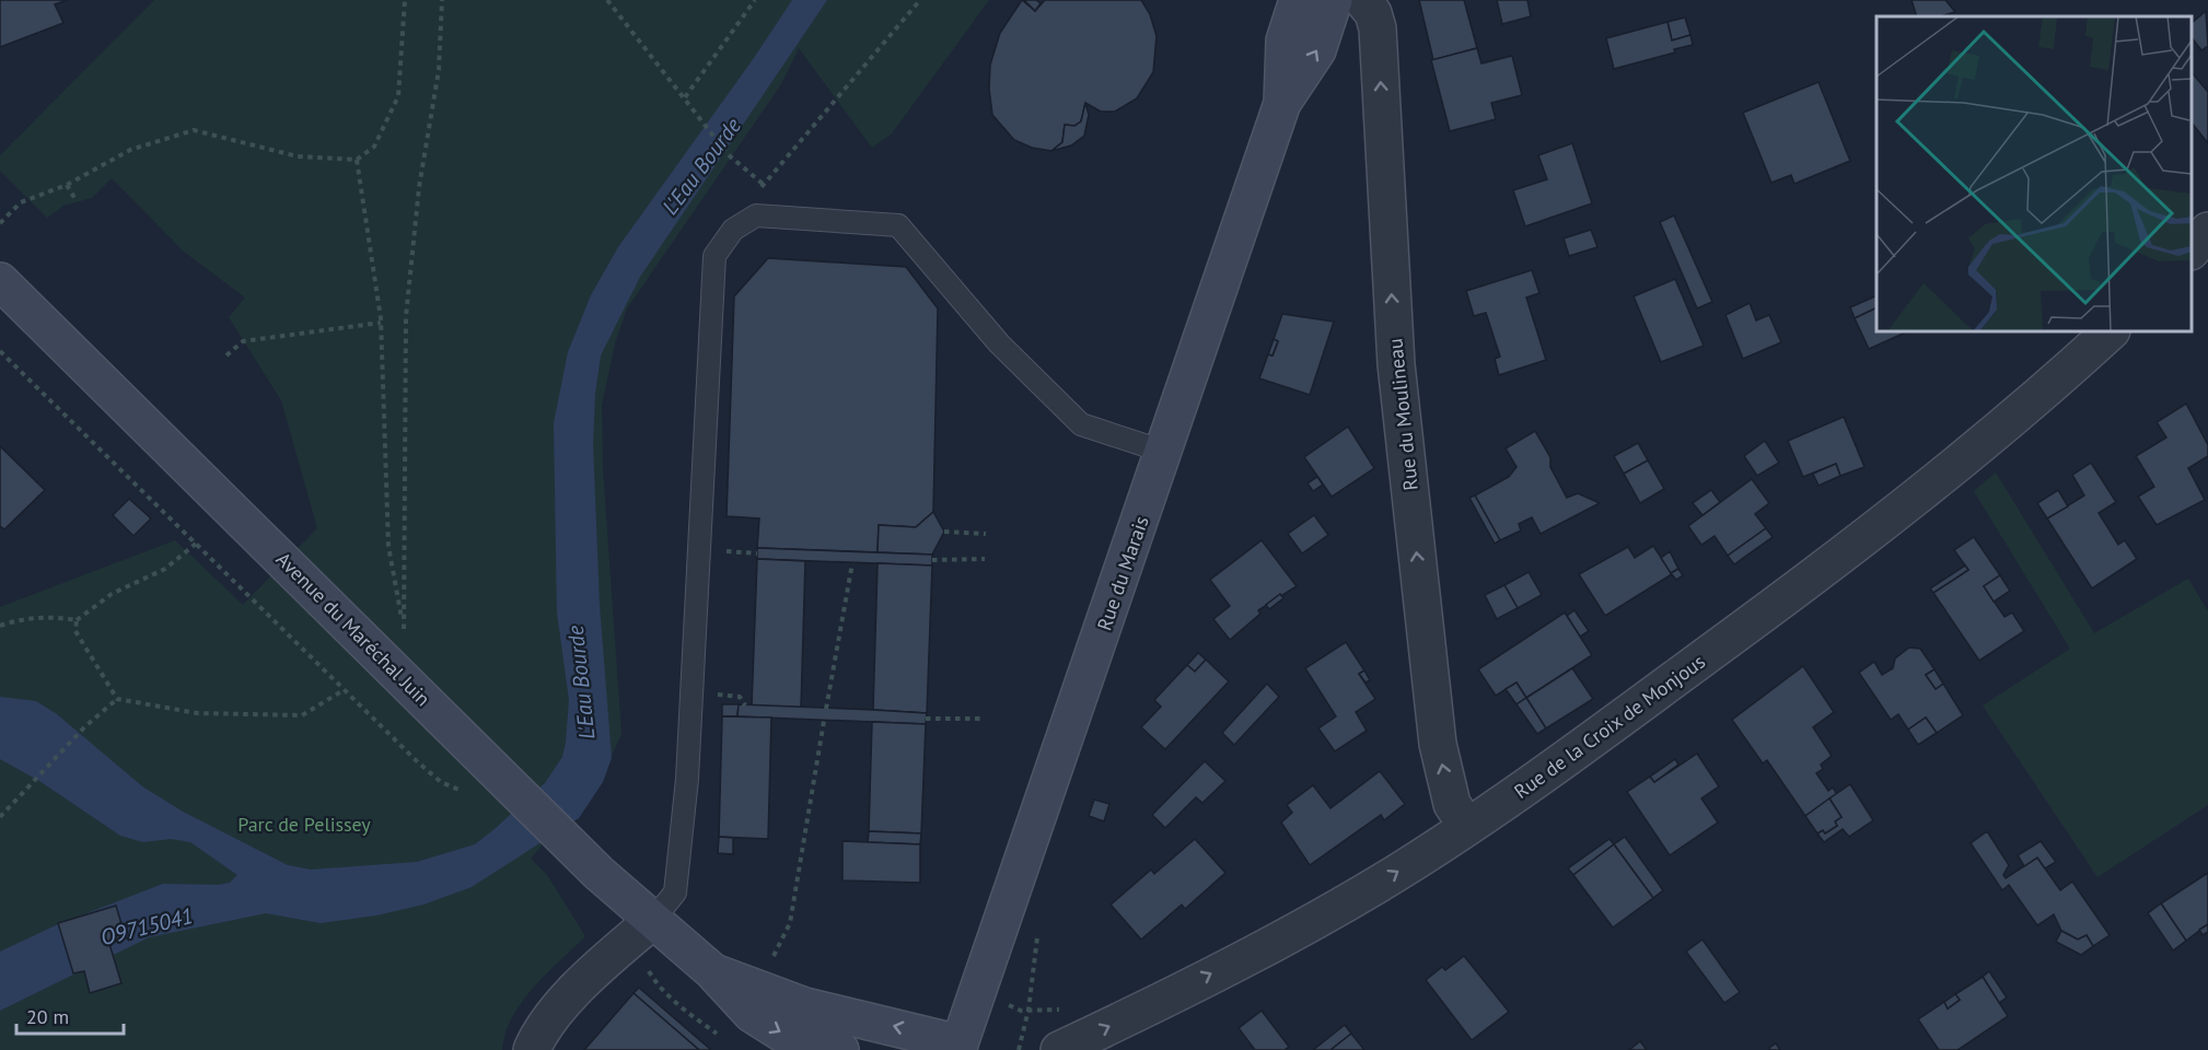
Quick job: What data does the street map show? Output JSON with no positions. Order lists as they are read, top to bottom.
{
  "streets": {
    "street": [
      "Rue du Moulineau",
      "Rue du Marais",
      "Avenue du Maréchal Juin",
      "Rue de la Croix de Monjous"
    ]
  },
  "crossings": [
    ["Rue du Moulineau", "Rue de la Croix de Monjous"],
    ["Rue du Marais", "Avenue du Maréchal Juin"]
  ],
  "one_way": ["Rue du Moulineau", "Rue de la Croix de Monjous"],
  "water": ["L'Eau Bourde", "O9715041"],
  "parks": ["Parc de Pelissey"],
  "scale_bar": "20 m"
}
